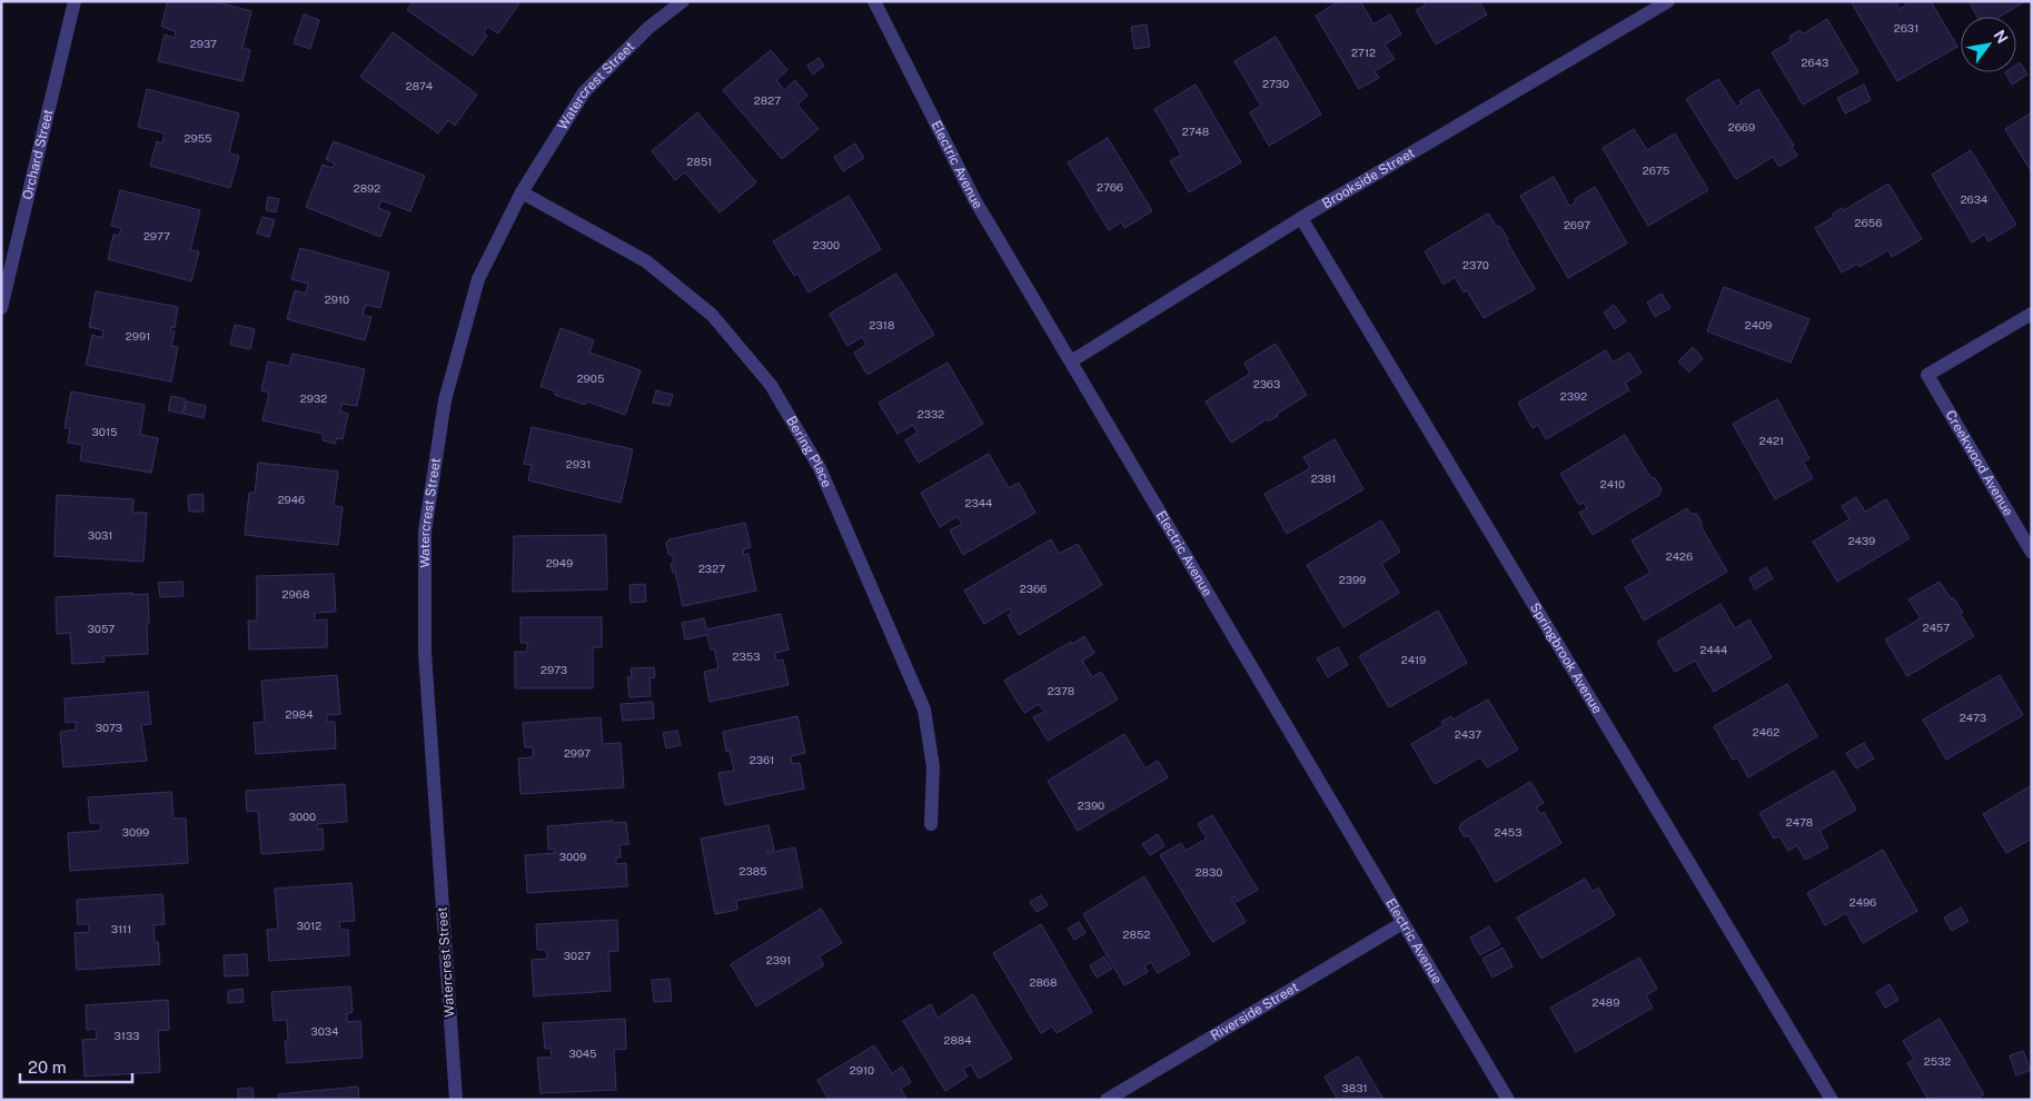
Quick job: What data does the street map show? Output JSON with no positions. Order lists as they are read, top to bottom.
{
  "streets": {
    "street": [
      "Watercrest Street",
      "Orchard Street",
      "Electric Avenue",
      "Brookside Street",
      "Bering Place",
      "Creekwood Avenue",
      "Springbrook Avenue",
      "Riverside Street"
    ]
  },
  "crossings": [
    ["Watercrest Street", "Bering Place"],
    ["Electric Avenue", "Brookside Street"],
    ["Electric Avenue", "Riverside Street"],
    ["Brookside Street", "Springbrook Avenue"]
  ],
  "house_numbers": [
    "2631",
    "2937",
    "2712",
    "2643",
    "2730",
    "2874",
    "2827",
    "2669",
    "2748",
    "2955",
    "2851",
    "2675",
    "2766",
    "2892",
    "2634",
    "2656",
    "2697",
    "2977",
    "2300",
    "2370",
    "2910",
    "2318",
    "2409",
    "2991",
    "2905",
    "2363",
    "2392",
    "2932",
    "2332",
    "3015",
    "2421",
    "2931",
    "2381",
    "2410",
    "2946",
    "2344",
    "3031",
    "2439",
    "2426",
    "2949",
    "2327",
    "2399",
    "2366",
    "2968",
    "2457",
    "3057",
    "2444",
    "2353",
    "2419",
    "2973",
    "2378",
    "2984",
    "2473",
    "3073",
    "2462",
    "2437",
    "2997",
    "2361",
    "2390",
    "3000",
    "2478",
    "3099",
    "2453",
    "3009",
    "2385",
    "2830",
    "2496",
    "3012",
    "3111",
    "2852",
    "3027",
    "2391",
    "2868",
    "2489",
    "3034",
    "3133",
    "2884",
    "3045",
    "2532",
    "2910",
    "3831"
  ],
  "scale_bar": "20 m",
  "north": "top right"
}
